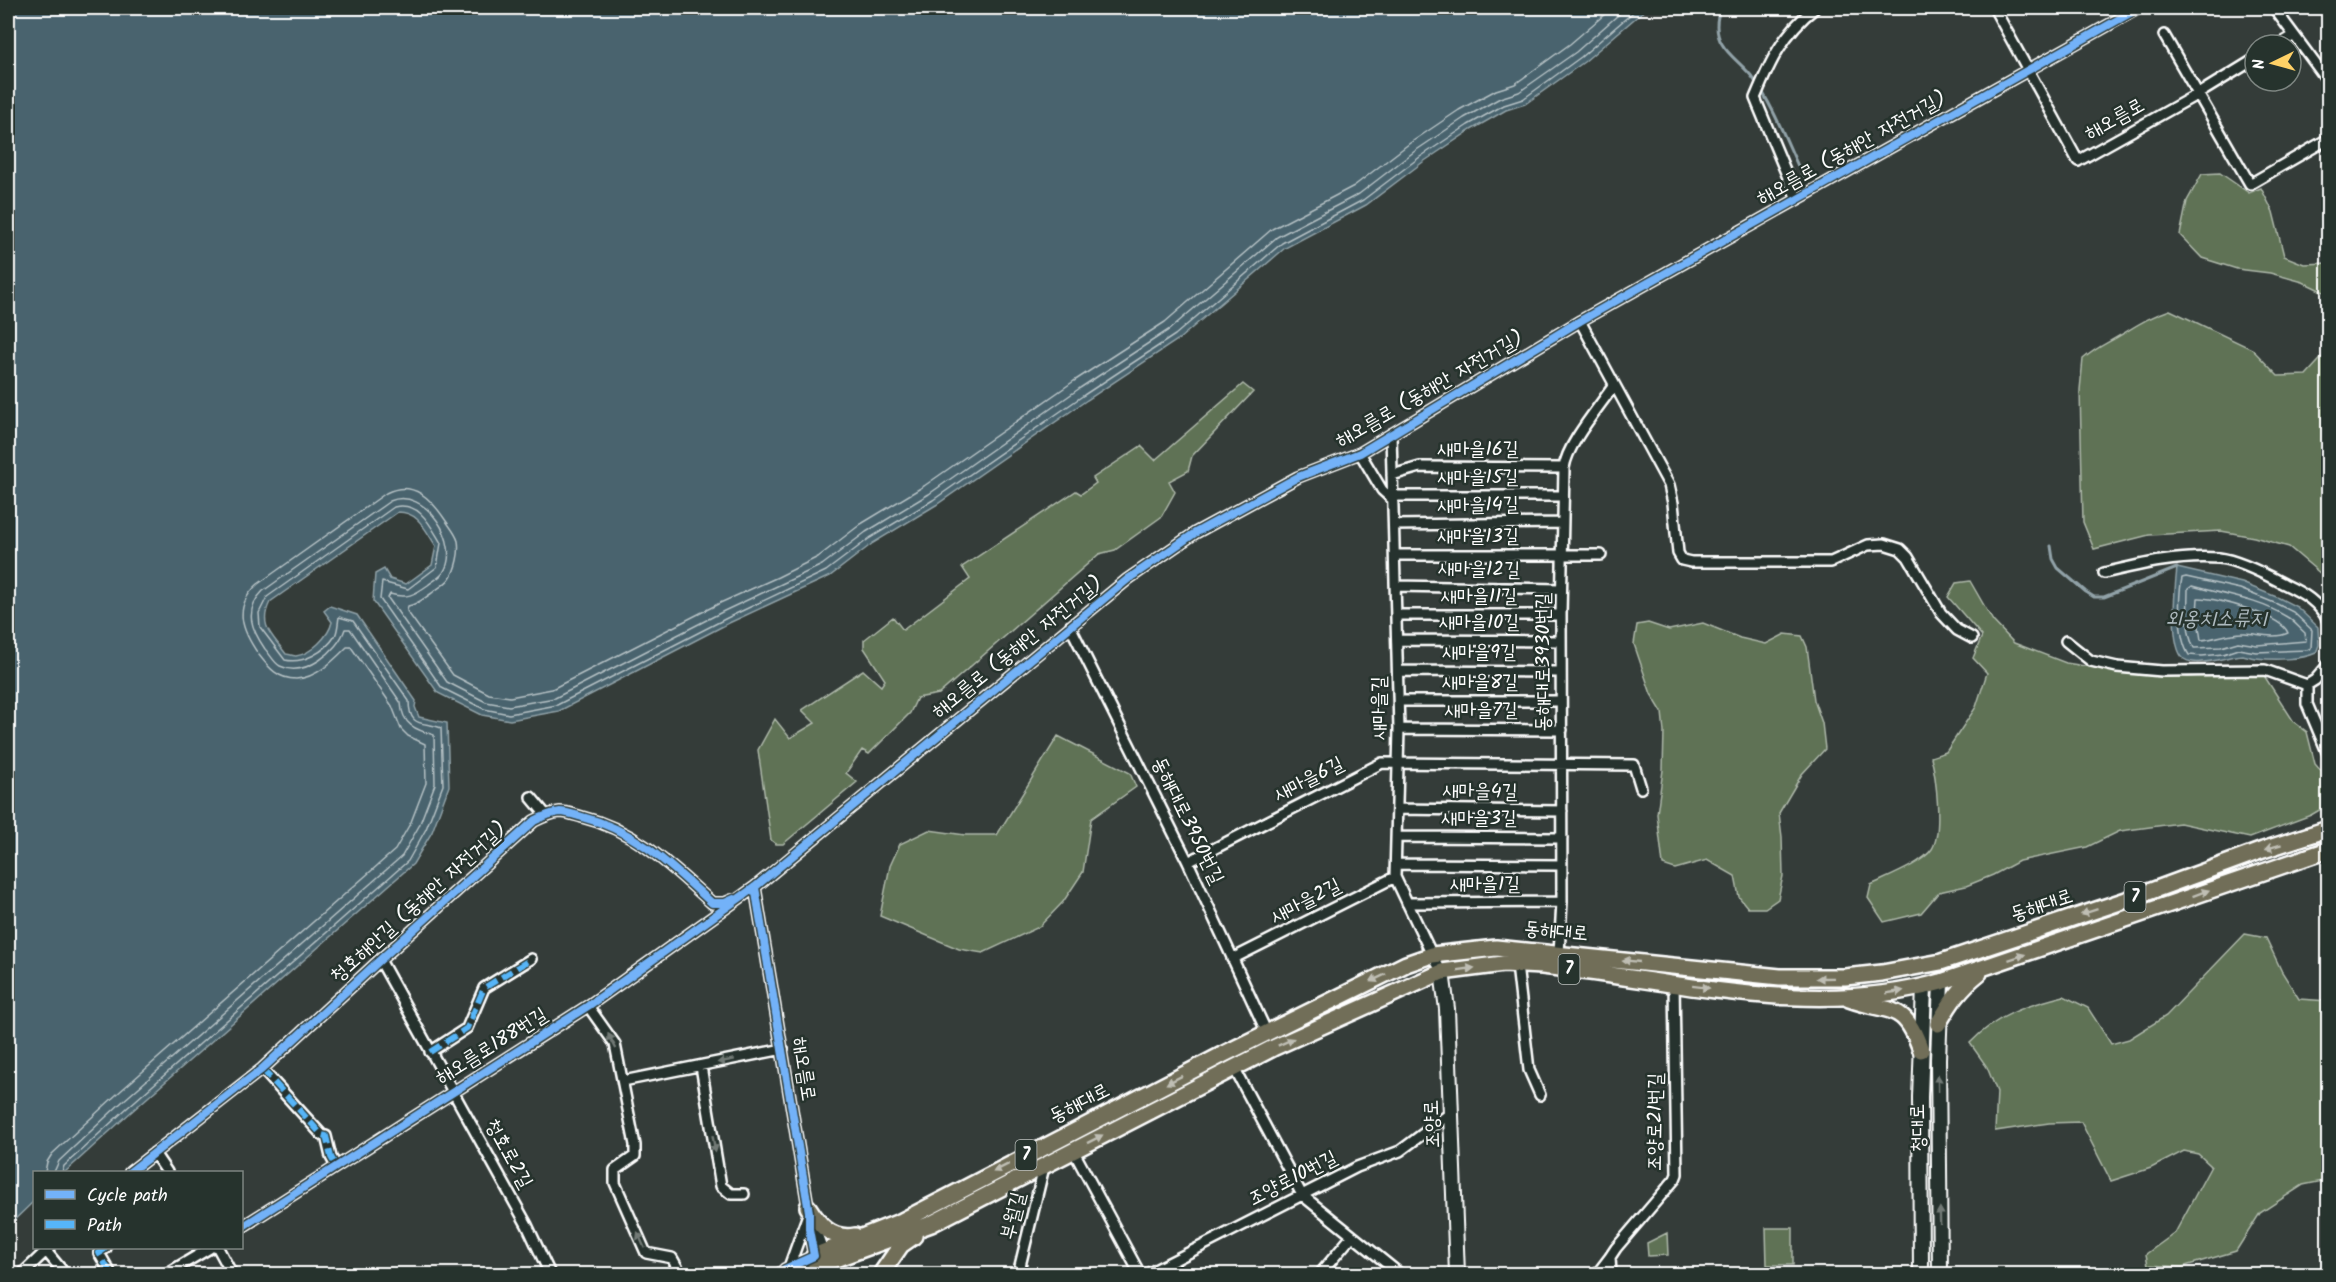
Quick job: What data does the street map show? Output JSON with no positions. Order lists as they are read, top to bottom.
{
  "streets": {
    "main road": ["7", "동해대로"],
    "street": [
      "해오름로",
      "해오름로 (동해안 자전거길)",
      "새마을16길",
      "새마을15길",
      "새마을14길",
      "새마을13길",
      "새마을12길",
      "새마을11길",
      "새마을10길",
      "새마을9길",
      "동해대로3930번길",
      "새마을8길",
      "새마을길",
      "새마을7길",
      "새마을6길",
      "새마을4길",
      "새마을3길",
      "동해대로3950번길",
      "새마을1길",
      "새마을2길",
      "청호해안길 (동해안 자전거길)",
      "해오름로188번길",
      "조양로21번길",
      "조양로",
      "청대로",
      "청호로2길",
      "조양로10번길",
      "부월길"
    ]
  },
  "crossings": [
    ["해오름로", "해오름로 (동해안 자전거길)"],
    ["해오름로", "동해대로"],
    ["해오름로", "해오름로188번길"],
    ["해오름로 (동해안 자전거길)", "새마을길"],
    ["해오름로 (동해안 자전거길)", "동해대로3950번길"],
    ["해오름로 (동해안 자전거길)", "해오름로188번길"],
    ["새마을16길", "동해대로3930번길"],
    ["새마을16길", "새마을길"],
    ["새마을15길", "동해대로3930번길"],
    ["새마을15길", "새마을길"],
    ["새마을14길", "동해대로3930번길"],
    ["새마을14길", "새마을길"],
    ["새마을13길", "동해대로3930번길"],
    ["새마을13길", "새마을길"],
    ["새마을12길", "동해대로3930번길"],
    ["새마을12길", "새마을길"],
    ["새마을11길", "동해대로3930번길"],
    ["새마을11길", "새마을길"],
    ["새마을10길", "동해대로3930번길"],
    ["새마을10길", "새마을길"],
    ["새마을9길", "동해대로3930번길"],
    ["새마을9길", "새마을길"],
    ["동해대로3930번길", "새마을8길"],
    ["동해대로3930번길", "새마을7길"],
    ["동해대로3930번길", "새마을6길"],
    ["동해대로3930번길", "새마을4길"],
    ["동해대로3930번길", "새마을3길"],
    ["동해대로3930번길", "새마을1길"],
    ["동해대로3930번길", "동해대로"],
    ["새마을8길", "새마을길"],
    ["새마을길", "새마을7길"],
    ["새마을길", "새마을6길"],
    ["새마을길", "새마을4길"],
    ["새마을길", "새마을3길"],
    ["새마을길", "새마을1길"],
    ["새마을길", "새마을2길"],
    ["새마을길", "동해대로"],
    ["새마을길", "조양로"],
    ["새마을6길", "동해대로3950번길"],
    ["동해대로3950번길", "새마을2길"],
    ["동해대로3950번길", "동해대로"],
    ["청호해안길 (동해안 자전거길)", "청호로2길"],
    ["동해대로", "조양로21번길"],
    ["동해대로", "조양로"],
    ["동해대로", "청대로"],
    ["동해대로", "부월길"],
    ["해오름로188번길", "청호로2길"],
    ["조양로", "조양로10번길"]
  ],
  "water": ["외옹치소류지"],
  "legend": ["Cycle path", "Path"],
  "north": "left"
}
